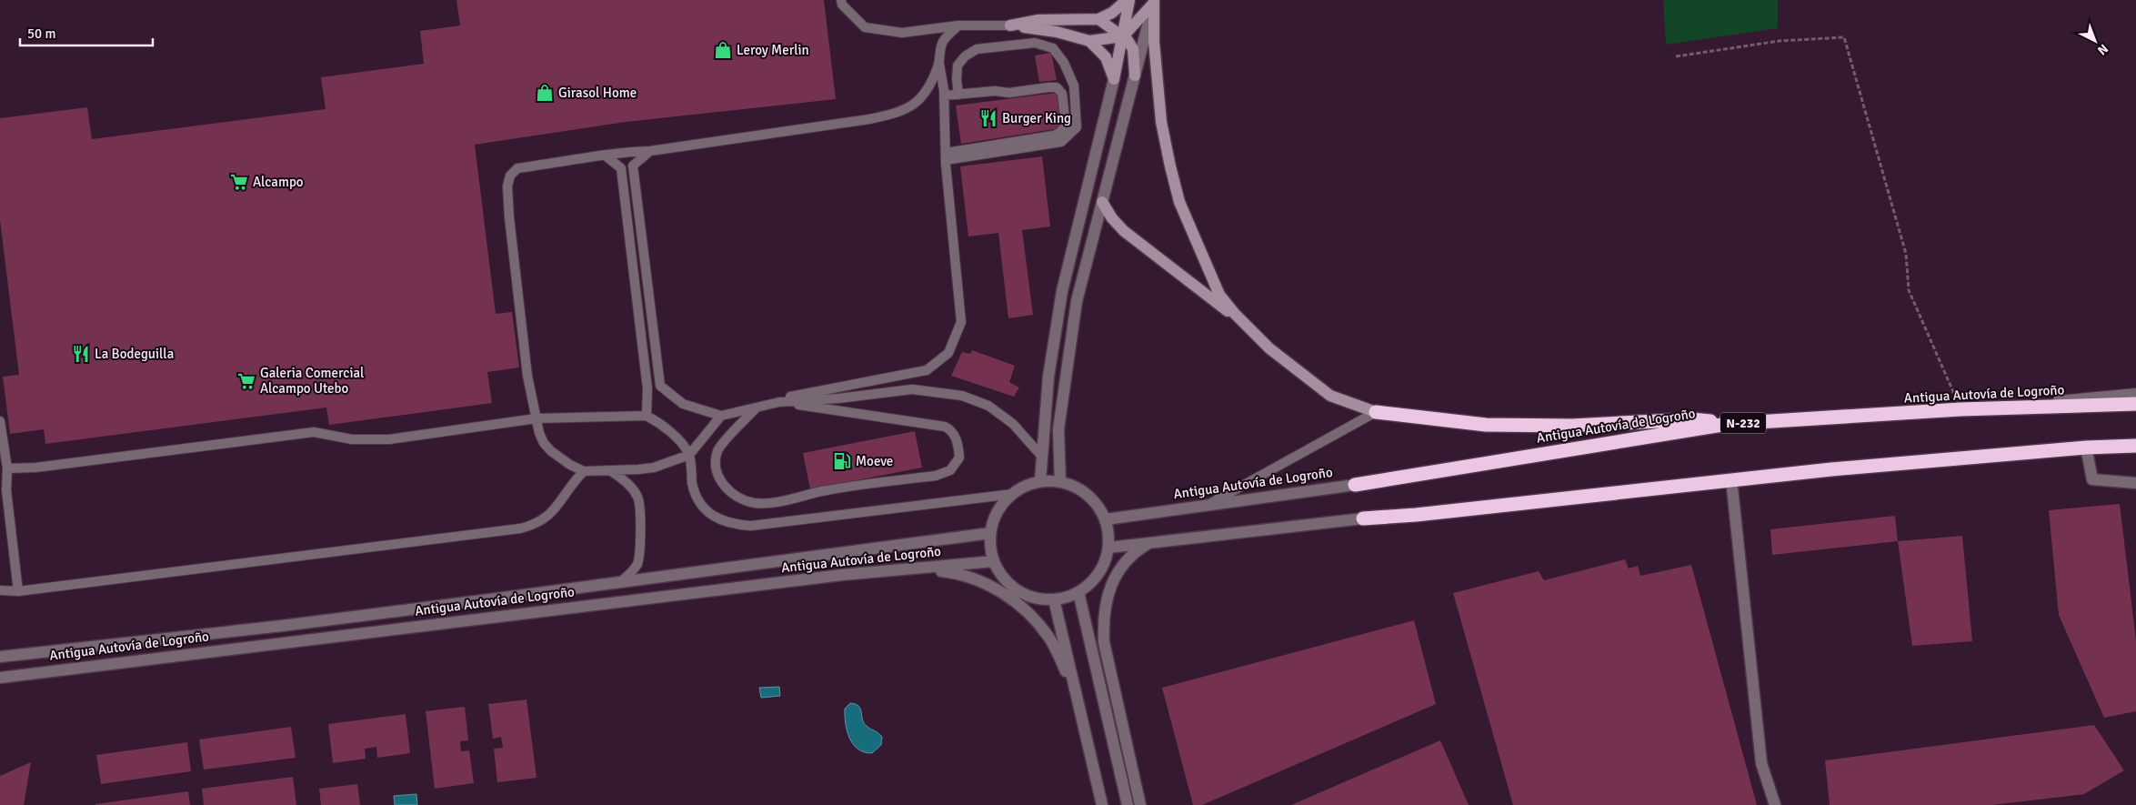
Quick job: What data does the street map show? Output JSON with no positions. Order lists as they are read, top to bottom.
{
  "streets": {
    "highway": ["Antigua Autovía de Logroño", "N-232"]
  },
  "places": {
    "shop": ["Leroy Merlin", "Girasol Home"],
    "restaurant": ["Burger King", "La Bodeguilla"],
    "supermarket": ["Alcampo", "Galeria Comercial Alcampo Utebo"],
    "fuel station": ["Moeve"]
  },
  "scale_bar": "50 m",
  "north": "bottom right"
}
